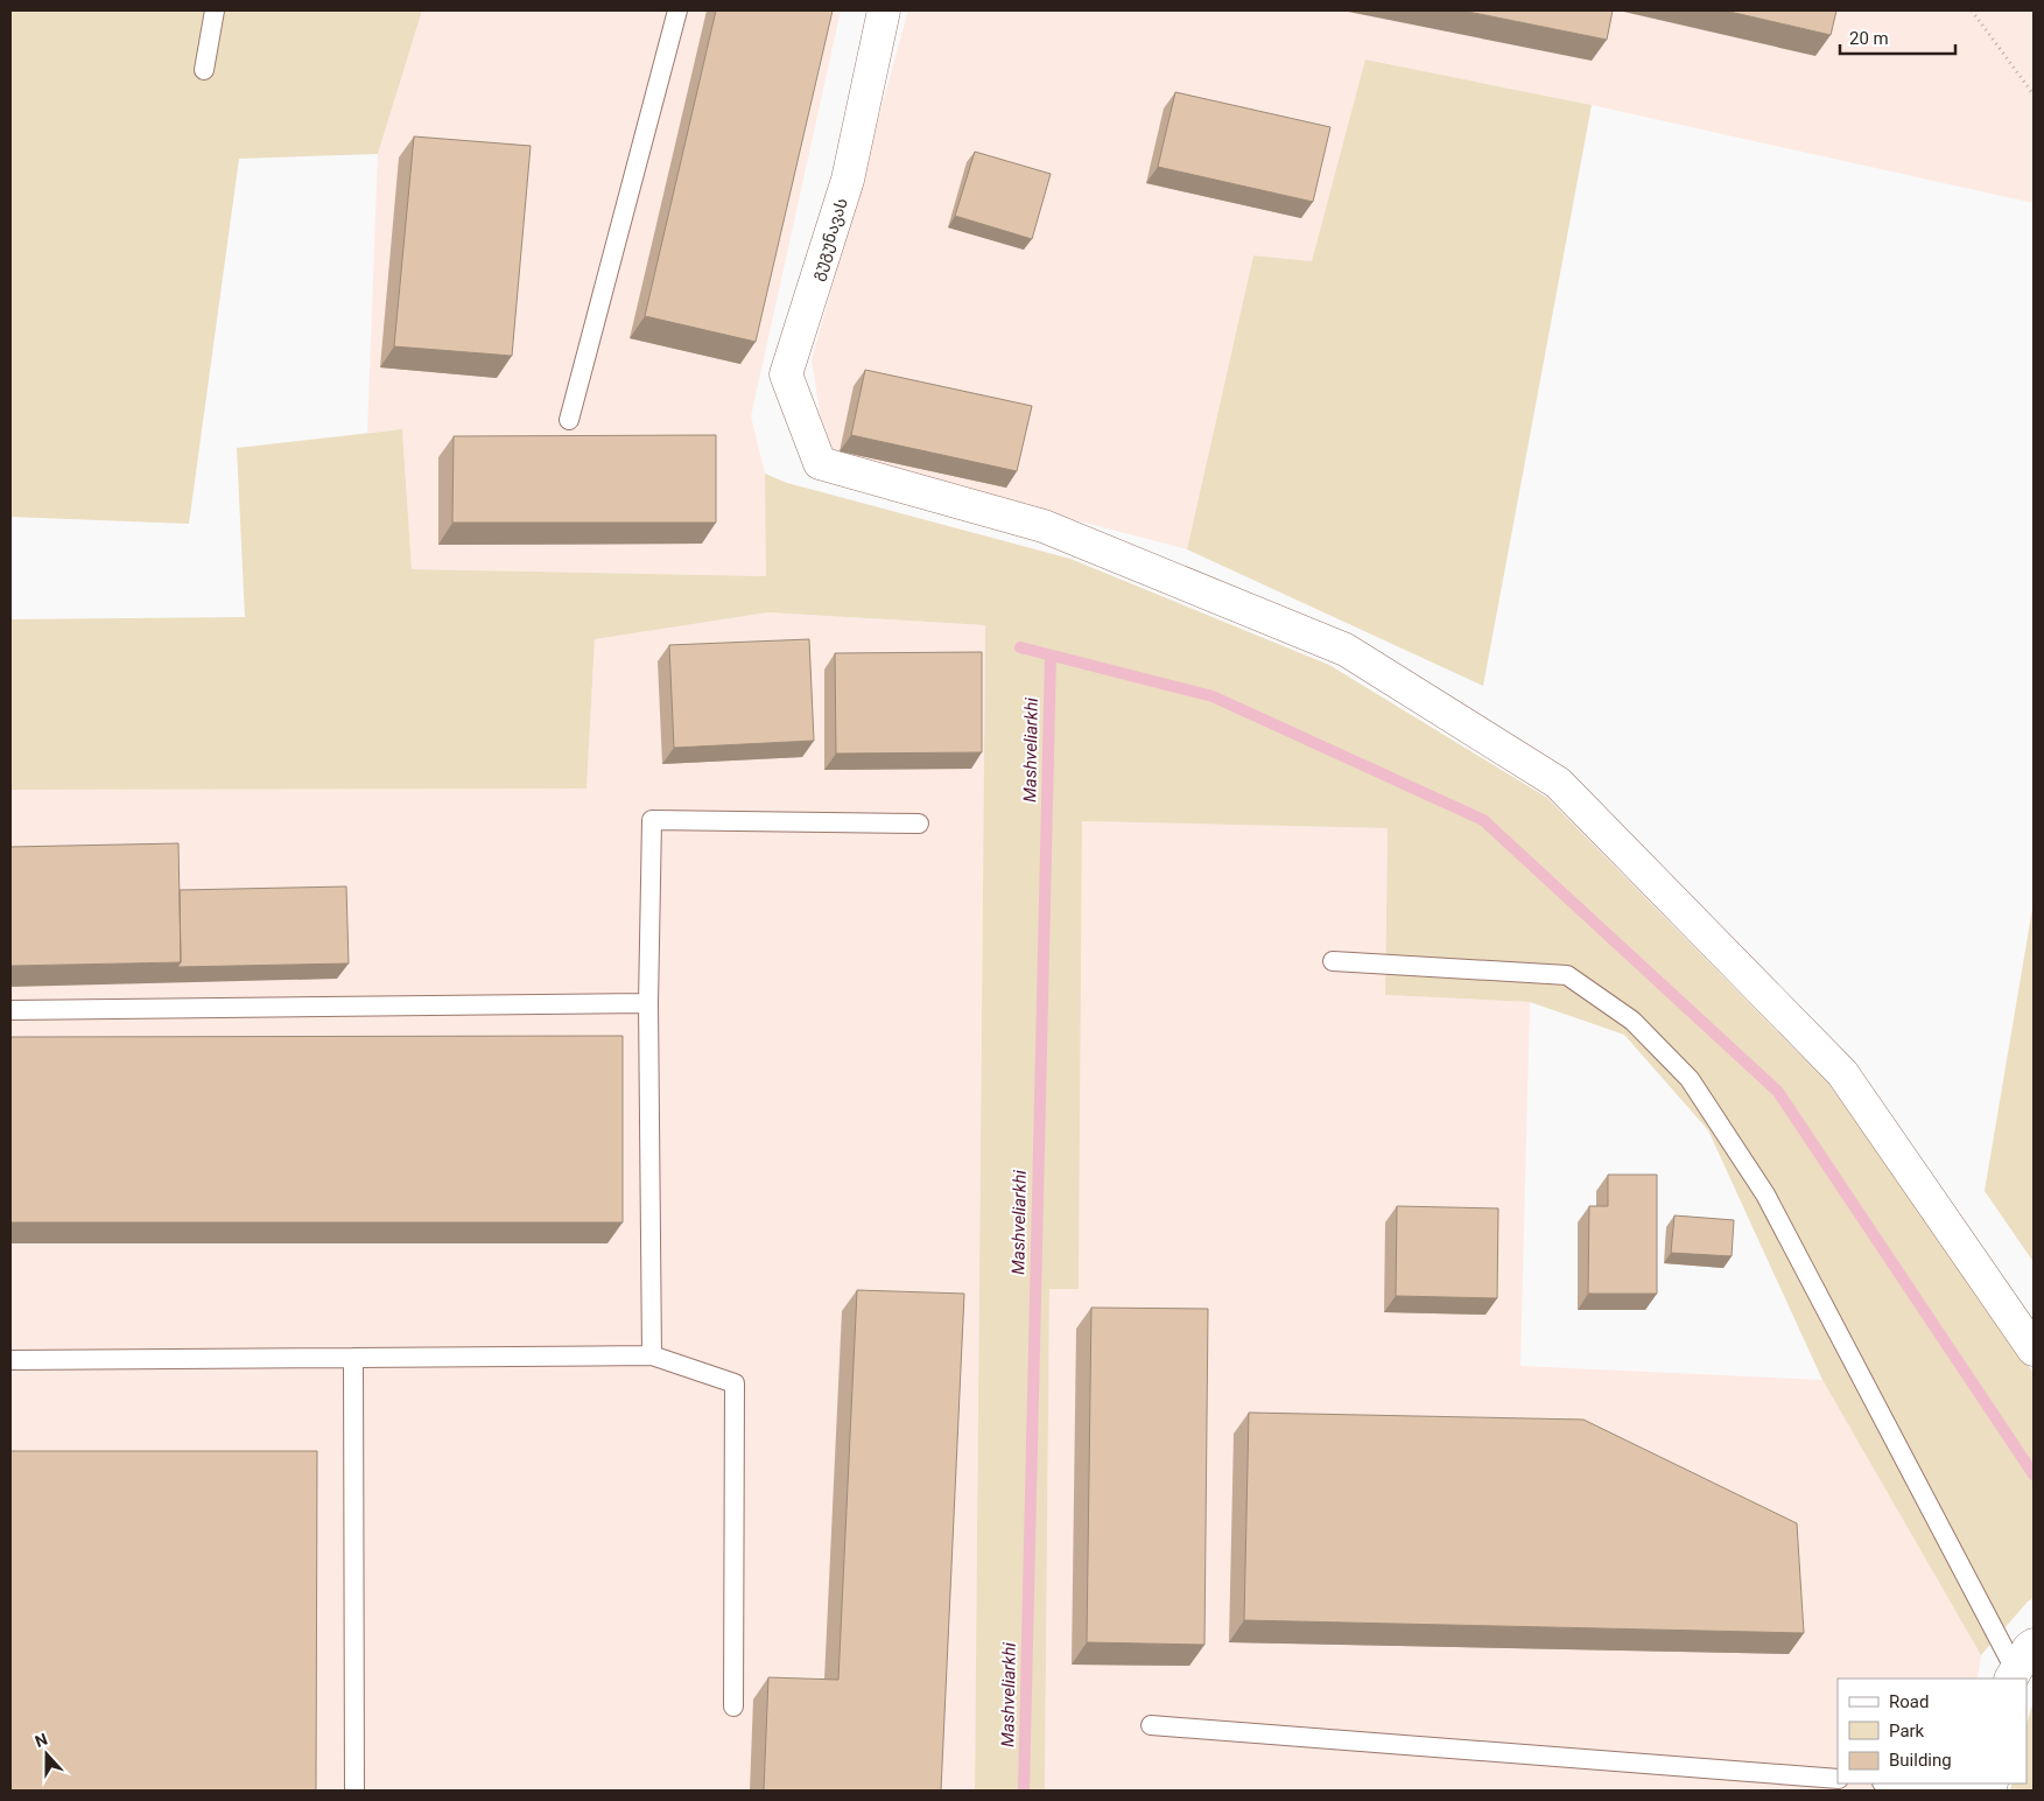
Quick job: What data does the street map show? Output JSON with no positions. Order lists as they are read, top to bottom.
{
  "streets": {
    "street": ["გუგუნავას"]
  },
  "water": ["Mashveliarkhi"],
  "legend": ["Road", "Park", "Building"],
  "scale_bar": "20 m",
  "north": "top"
}
